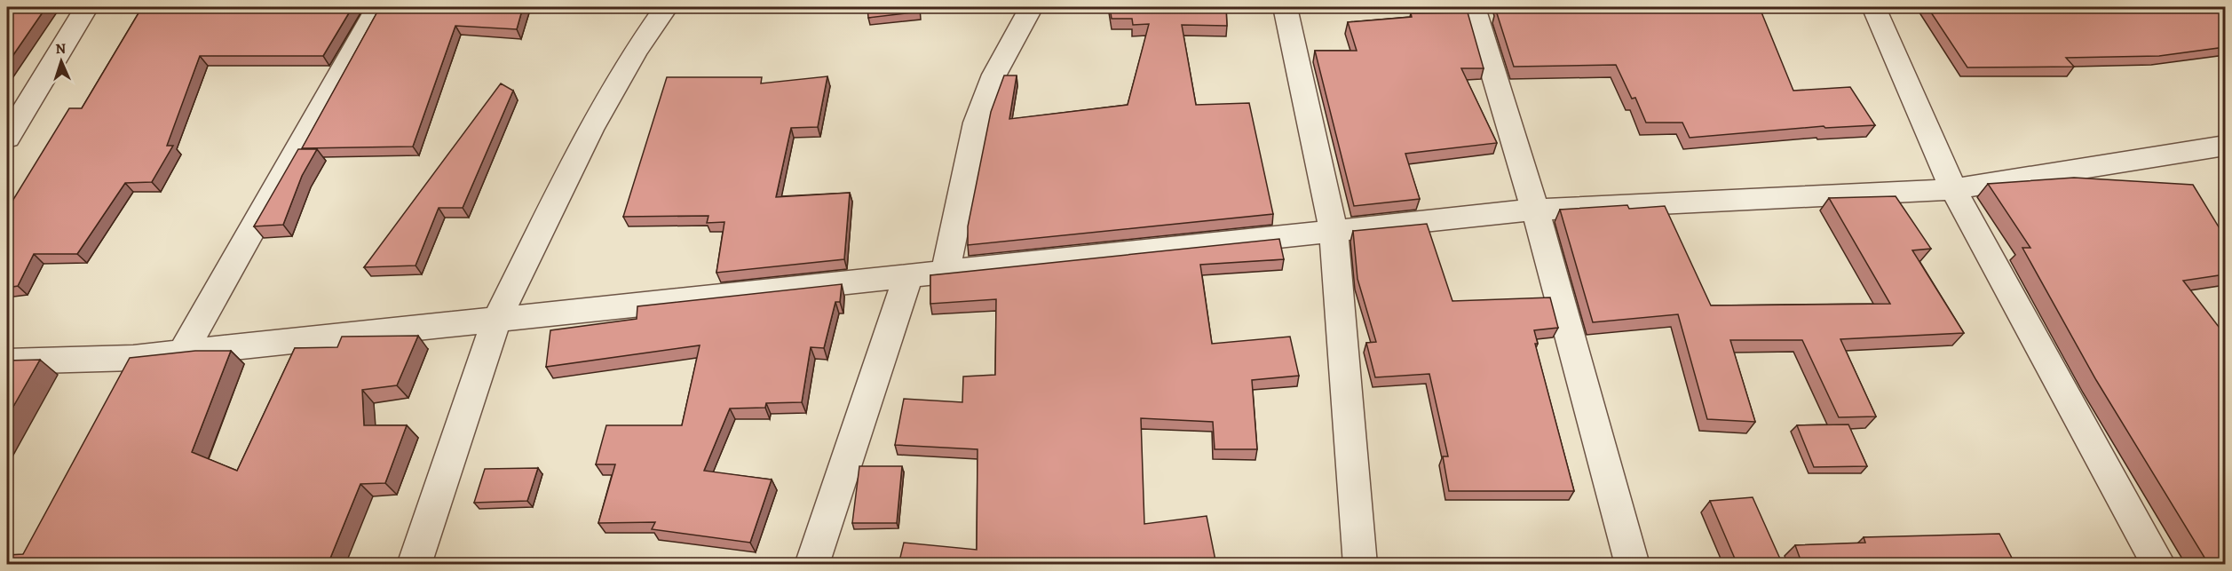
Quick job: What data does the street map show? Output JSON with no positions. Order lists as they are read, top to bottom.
{
  "north": "top"
}
